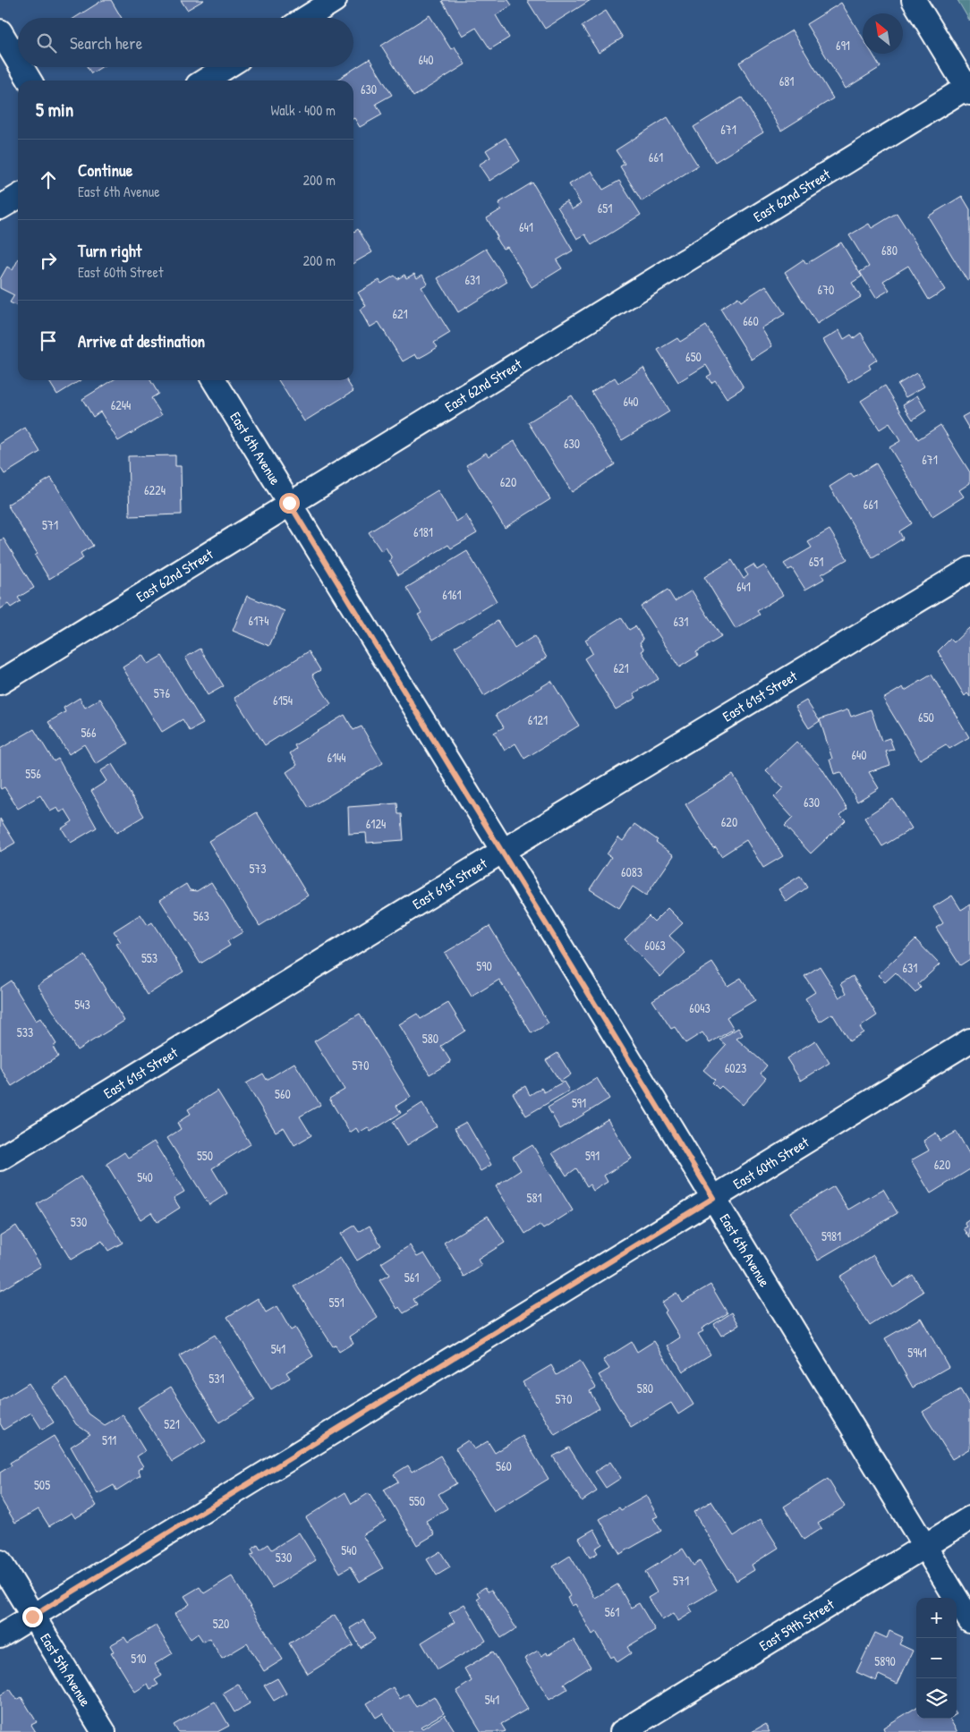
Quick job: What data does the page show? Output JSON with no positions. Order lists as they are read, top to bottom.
{
  "streets": {
    "street": [
      "East 62nd Street",
      "East 6th Avenue",
      "East 61st Street",
      "East 60th Street",
      "East 59th Street",
      "East 5th Avenue"
    ]
  },
  "crossings": [
    ["East 62nd Street", "East 6th Avenue"],
    ["East 6th Avenue", "East 61st Street"],
    ["East 6th Avenue", "East 60th Street"],
    ["East 6th Avenue", "East 59th Street"],
    ["East 60th Street", "East 5th Avenue"]
  ],
  "house_numbers": [
    "691",
    "640",
    "681",
    "630",
    "671",
    "661",
    "651",
    "641",
    "680",
    "631",
    "670",
    "621",
    "660",
    "650",
    "640",
    "6244",
    "630",
    "671",
    "620",
    "6224",
    "661",
    "571",
    "6181",
    "651",
    "641",
    "6161",
    "6174",
    "631",
    "621",
    "576",
    "6154",
    "650",
    "6121",
    "566",
    "640",
    "6144",
    "556",
    "630",
    "620",
    "6124",
    "573",
    "6083",
    "563",
    "6063",
    "553",
    "590",
    "631",
    "543",
    "6043",
    "533",
    "580",
    "570",
    "6023",
    "560",
    "591",
    "550",
    "591",
    "620",
    "540",
    "581",
    "530",
    "5981",
    "561",
    "551",
    "541",
    "5941",
    "531",
    "580",
    "570",
    "521",
    "511",
    "560",
    "505",
    "550",
    "540",
    "530",
    "571",
    "561",
    "520",
    "510",
    "5890",
    "541"
  ],
  "north": "top left",
  "page": {
    "search": "Search here",
    "heading": ["5 min", "Walk · 400 m"],
    "list": [
      ["Continue", "East 6th Avenue", "200 m"],
      ["Turn right", "East 60th Street", "200 m"],
      "Arrive at destination"
    ],
    "map_buttons": ["+", "−"]
  }
}
